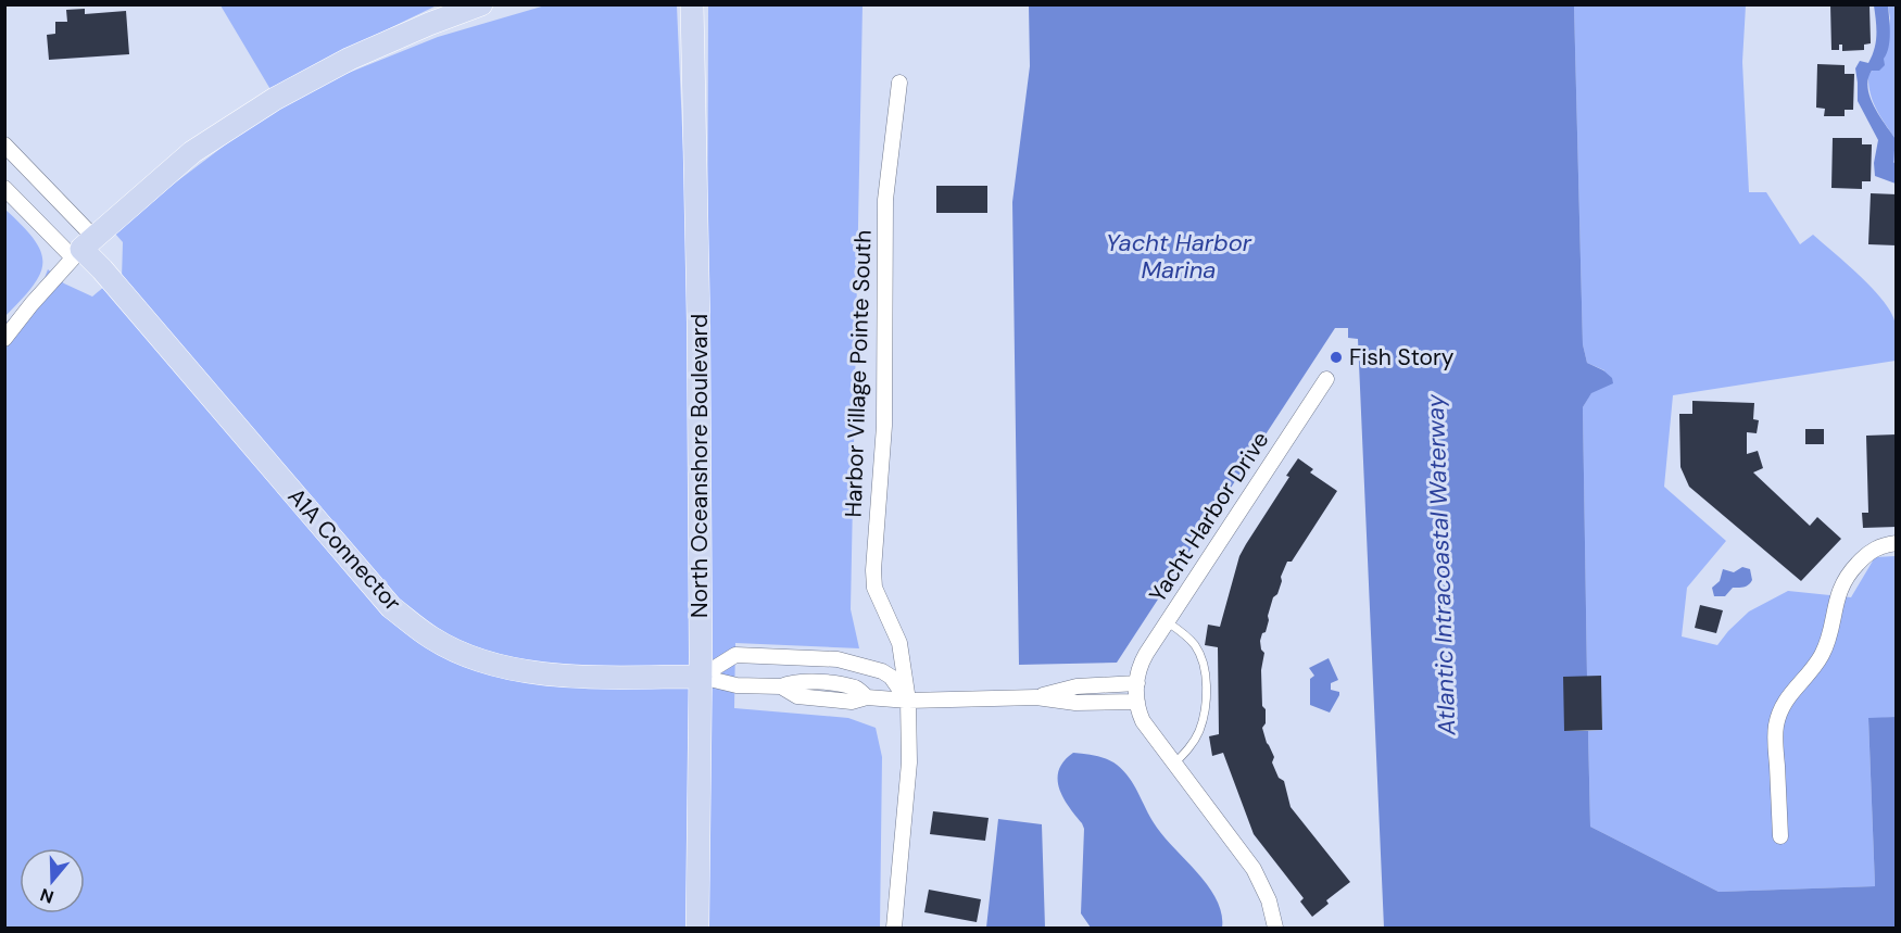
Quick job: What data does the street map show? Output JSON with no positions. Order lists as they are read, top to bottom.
{
  "streets": {
    "main road": ["North Oceanshore Boulevard", "A1A Connector"],
    "street": ["Harbor Village Pointe South", "Yacht Harbor Drive"]
  },
  "crossings": [
    ["North Oceanshore Boulevard", "A1A Connector"]
  ],
  "water": ["Yacht Harbor Marina", "Atlantic Intracoastal Waterway"],
  "places": ["Fish Story"],
  "north": "bottom"
}
